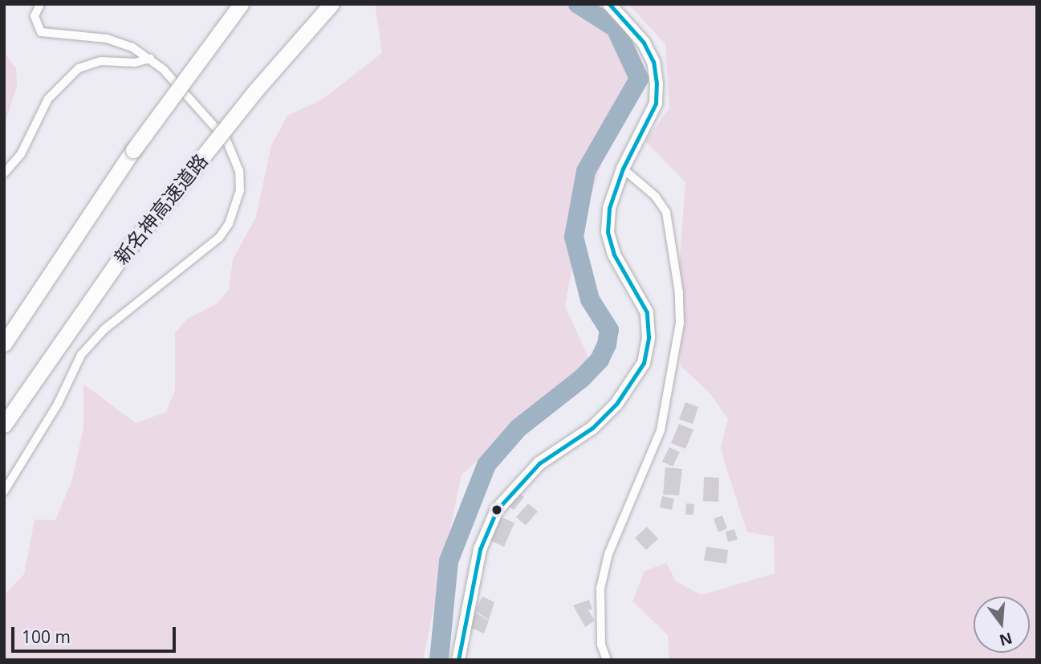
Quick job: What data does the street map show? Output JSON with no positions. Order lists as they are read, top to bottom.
{
  "streets": {
    "highway": ["新名神高速道路"]
  },
  "scale_bar": "100 m",
  "north": "bottom"
}
